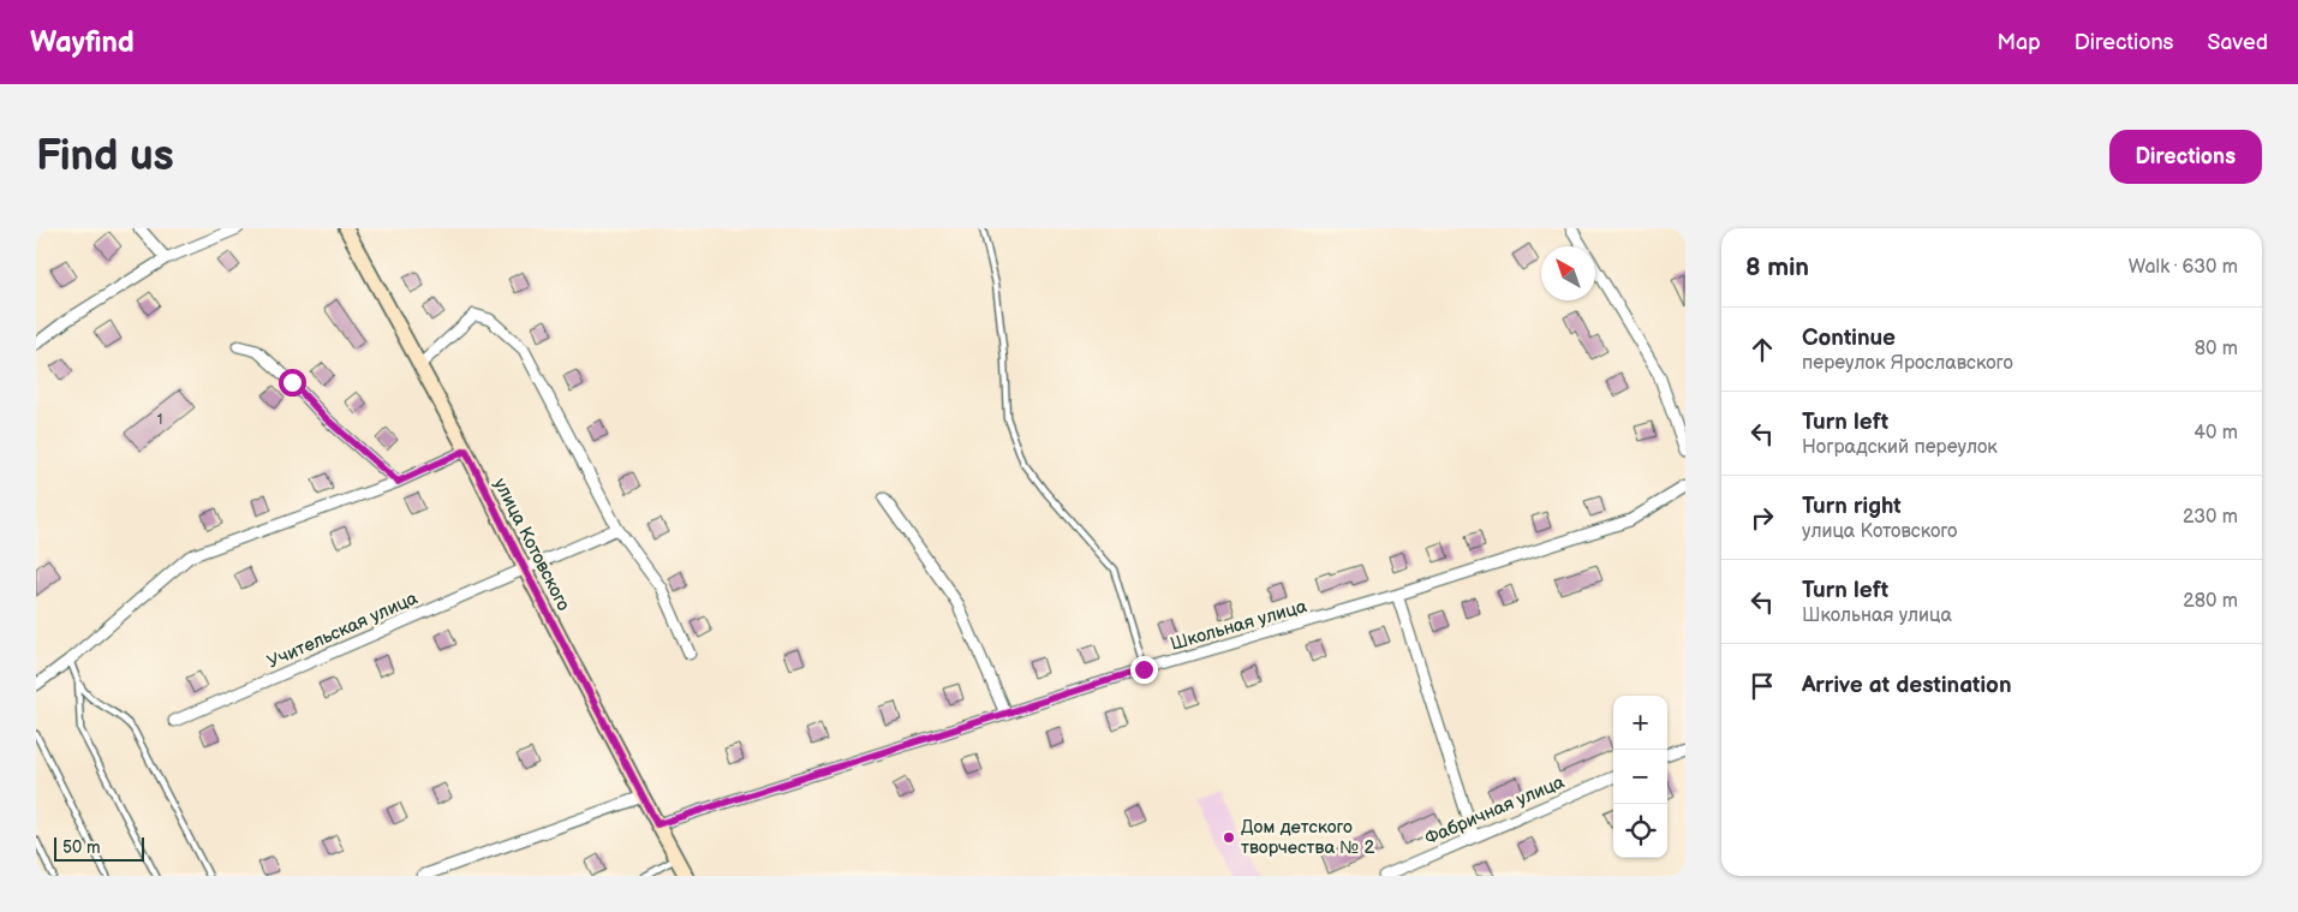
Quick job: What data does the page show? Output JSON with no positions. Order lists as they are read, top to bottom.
{
  "streets": {
    "main road": ["улица Котовского"],
    "street": ["Школьная улица", "Учительская улица", "Фабричная улица"]
  },
  "crossings": [
    ["улица Котовского", "Школьная улица"],
    ["улица Котовского", "Учительская улица"]
  ],
  "places": ["Дом детского творчества № 2"],
  "house_numbers": ["1"],
  "scale_bar": "50 m",
  "north": "top left",
  "page": {
    "header": "Wayfind",
    "nav": ["Map", "Directions", "Saved"],
    "buttons": "Directions",
    "title": "Find us",
    "heading": ["8 min", "Walk · 630 m"],
    "list": [
      ["Continue", "переулок Ярославского", "80 m"],
      ["Turn left", "Ноградский переулок", "40 m"],
      ["Turn right", "улица Котовского", "230 m"],
      ["Turn left", "Школьная улица", "280 m"],
      "Arrive at destination"
    ],
    "map_buttons": ["+", "−"],
    "scale": "50 m"
  }
}
